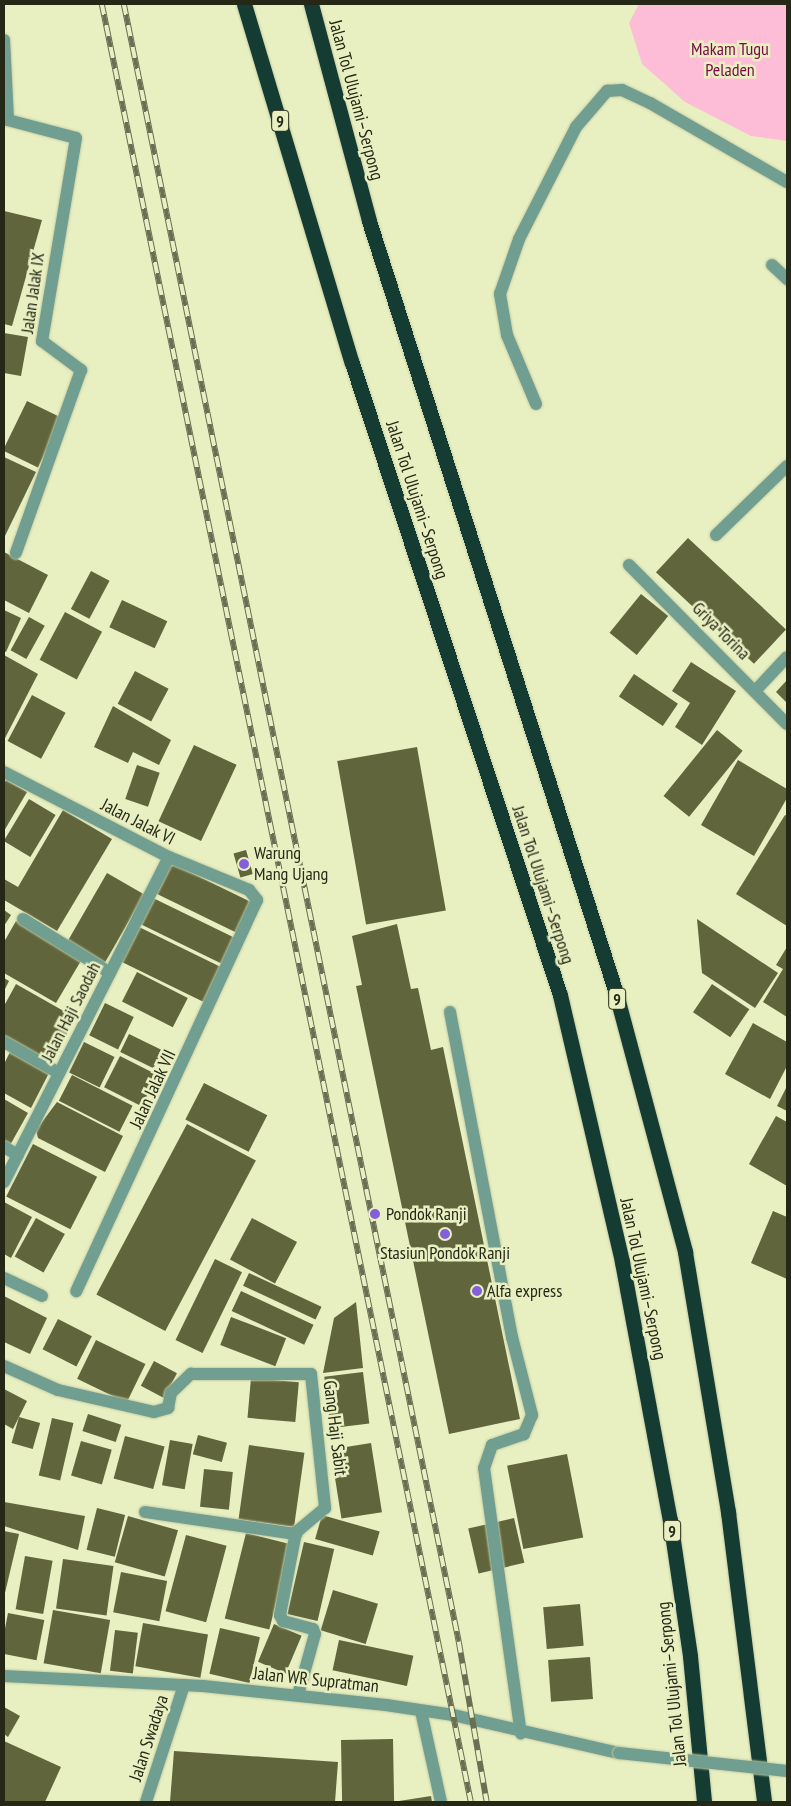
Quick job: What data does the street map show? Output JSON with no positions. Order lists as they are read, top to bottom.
{
  "streets": {
    "highway": ["Jalan Tol Ulujami–Serpong", "9"],
    "street": [
      "Jalan Jalak IX",
      "Griya Torina",
      "Jalan Jalak VI",
      "Jalan Haji Saodah",
      "Jalan Jalak VII",
      "Gang Haji Sabit",
      "Jalan WR Supratman",
      "Jalan Swadaya"
    ]
  },
  "crossings": [
    ["Jalan Jalak VI", "Jalan Haji Saodah"],
    ["Jalan Jalak VI", "Jalan Jalak VII"],
    ["Jalan WR Supratman", "Jalan Swadaya"]
  ],
  "parks": ["Makam Tugu Peladen"],
  "places": [
    "Warung Mang Ujang",
    "Pondok Ranji",
    "Stasiun Pondok Ranji",
    "Alfa express"
  ]
}
